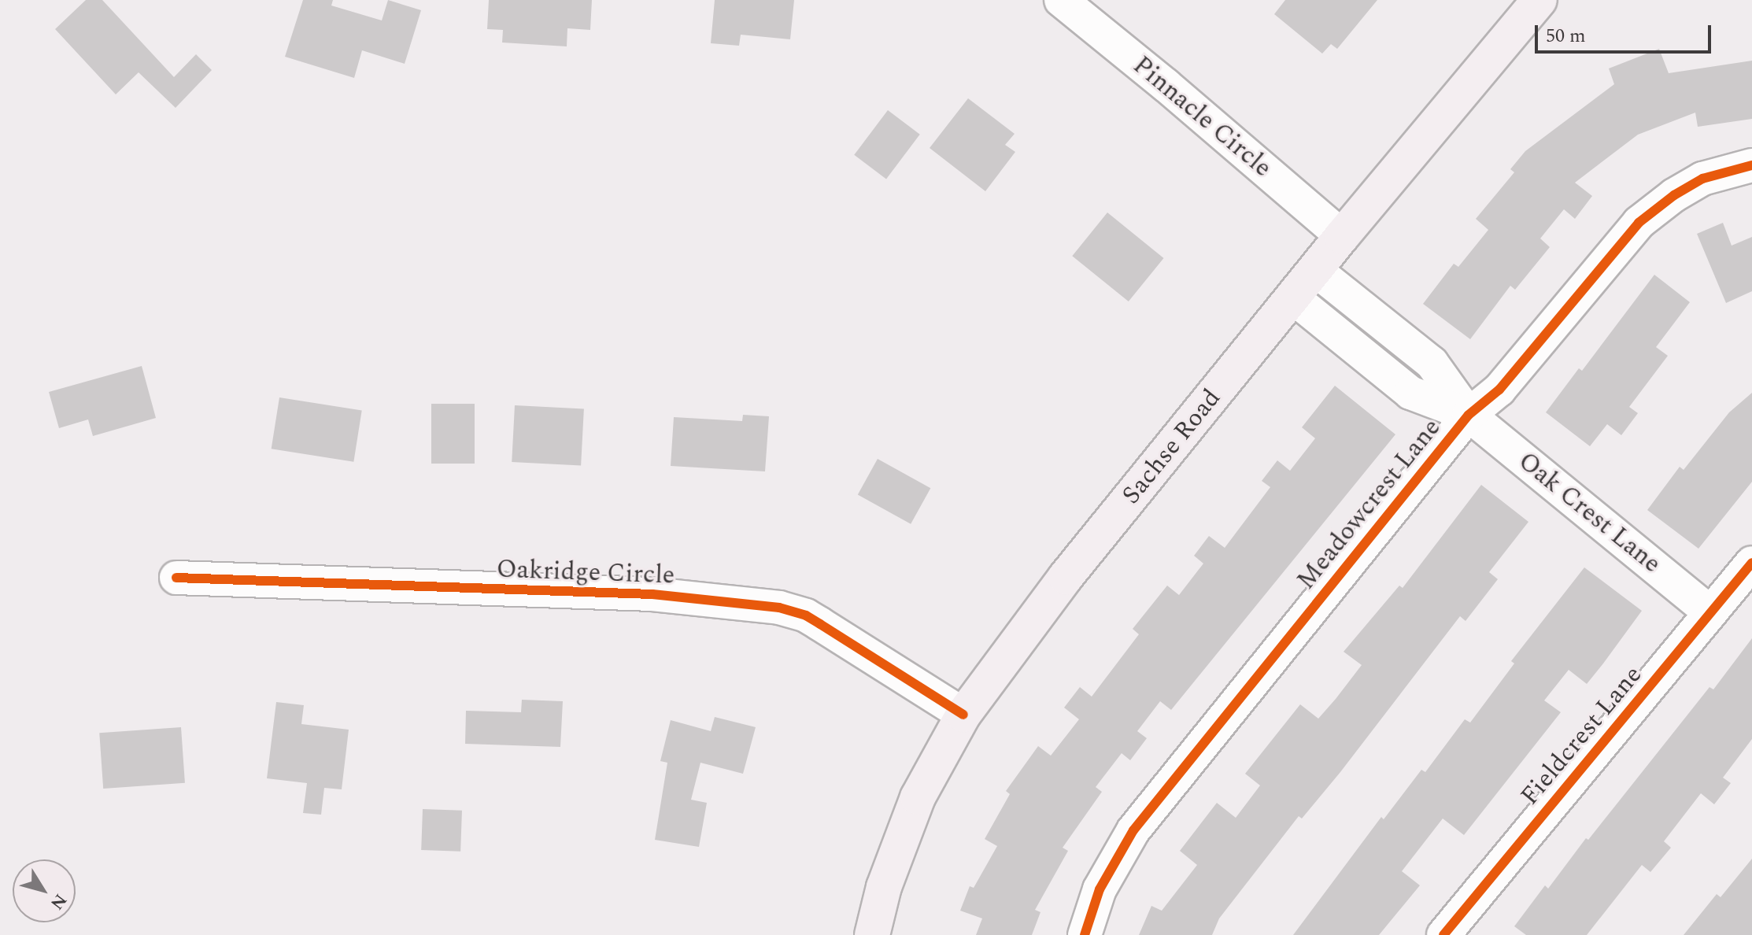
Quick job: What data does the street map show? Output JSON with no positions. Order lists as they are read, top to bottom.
{
  "streets": {
    "main road": ["Sachse Road"],
    "street": [
      "Pinnacle Circle",
      "Meadowcrest Lane",
      "Oak Crest Lane",
      "Oakridge Circle",
      "Fieldcrest Lane"
    ]
  },
  "crossings": [
    ["Pinnacle Circle", "Sachse Road"],
    ["Sachse Road", "Oak Crest Lane"],
    ["Sachse Road", "Oakridge Circle"],
    ["Meadowcrest Lane", "Oak Crest Lane"],
    ["Oak Crest Lane", "Fieldcrest Lane"]
  ],
  "scale_bar": "50 m",
  "north": "bottom right"
}
